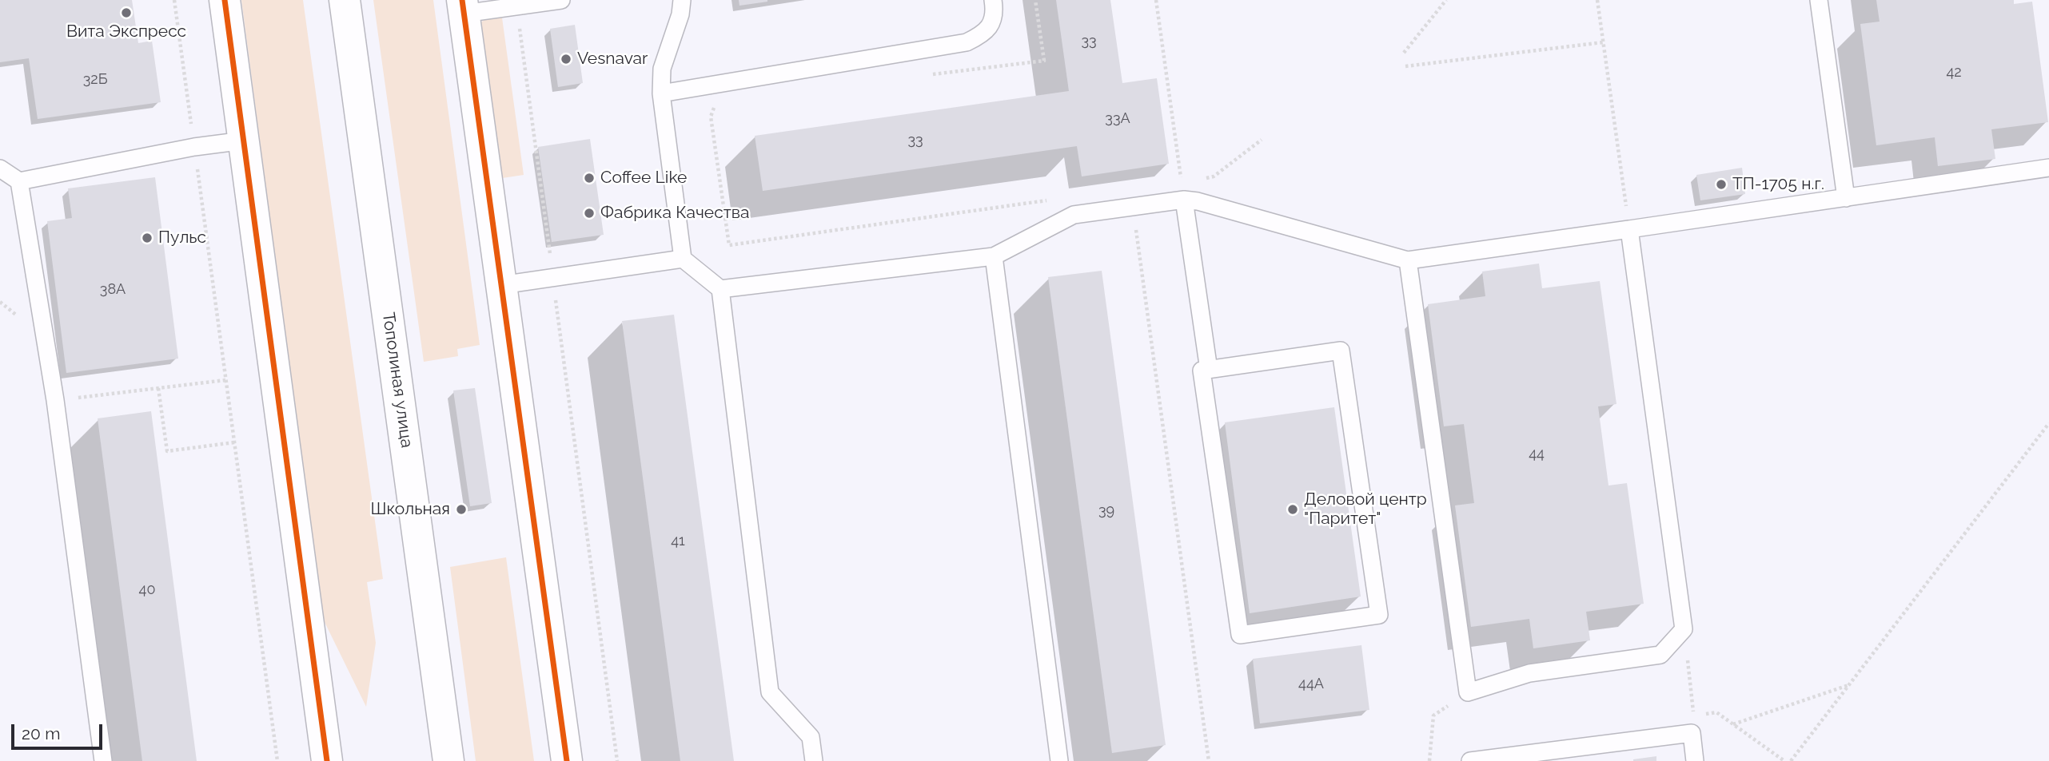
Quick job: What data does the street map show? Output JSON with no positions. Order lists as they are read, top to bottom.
{
  "streets": {
    "street": ["Тополиная улица"]
  },
  "places": [
    "Вита Экспресс",
    "Vesnavar",
    "Coffee Like",
    "ТП-1705 н.г.",
    "Фабрика Качества",
    "Пульс",
    "Школьная",
    "Деловой центр \"Паритет\""
  ],
  "house_numbers": [
    "33",
    "42",
    "32Б",
    "33А",
    "33",
    "38А",
    "44",
    "39",
    "41",
    "40",
    "44А"
  ],
  "scale_bar": "20 m"
}
